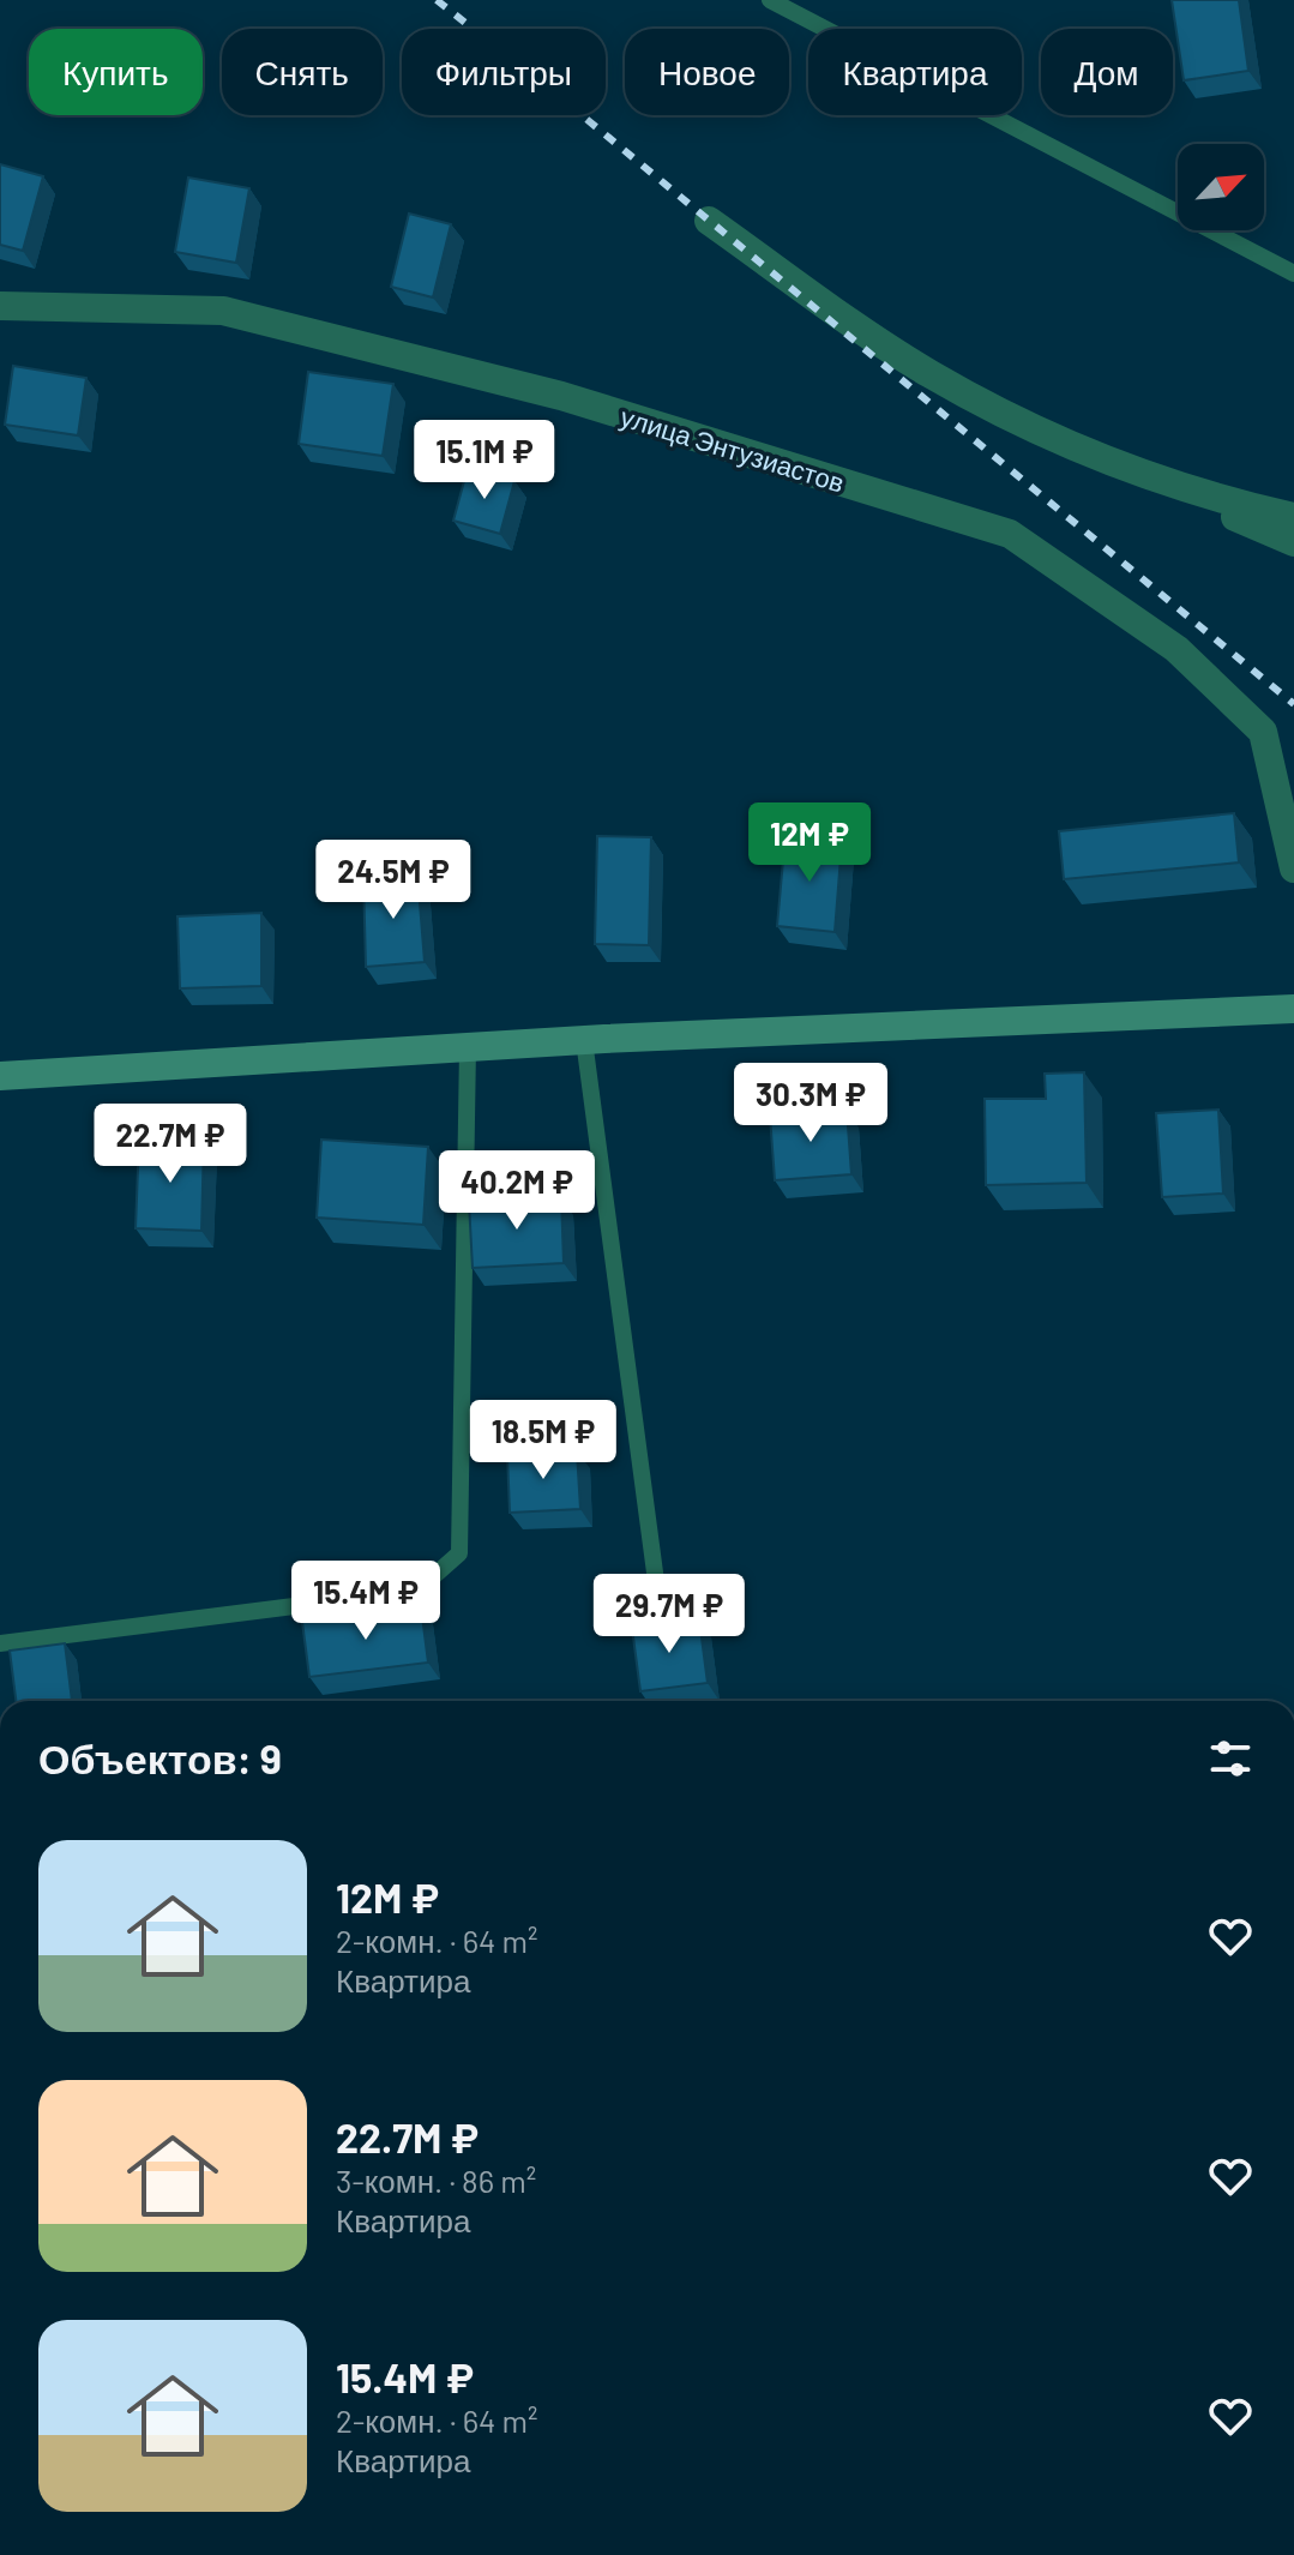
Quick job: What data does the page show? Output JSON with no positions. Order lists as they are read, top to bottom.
{
  "streets": {
    "street": ["улица Энтузиастов"]
  },
  "north": "top right",
  "page": {
    "chip": [
      "Купить",
      "Снять",
      "Фильтры",
      "Новое",
      "Квартира",
      "Дом"
    ],
    "price": [
      "15.1M ₽",
      "12M ₽",
      "24.5M ₽",
      "30.3M ₽",
      "22.7M ₽",
      "40.2M ₽",
      "18.5M ₽",
      "15.4M ₽",
      "29.7M ₽"
    ],
    "heading": "Объектов: 9",
    "list": [
      {
        "name": "12M ₽",
        "note": "2-комн. · 64 m² · Квартира"
      },
      {
        "name": "22.7M ₽",
        "note": "3-комн. · 86 m² · Квартира"
      },
      {
        "name": "15.4M ₽",
        "note": "2-комн. · 64 m² · Квартира"
      }
    ]
  }
}
